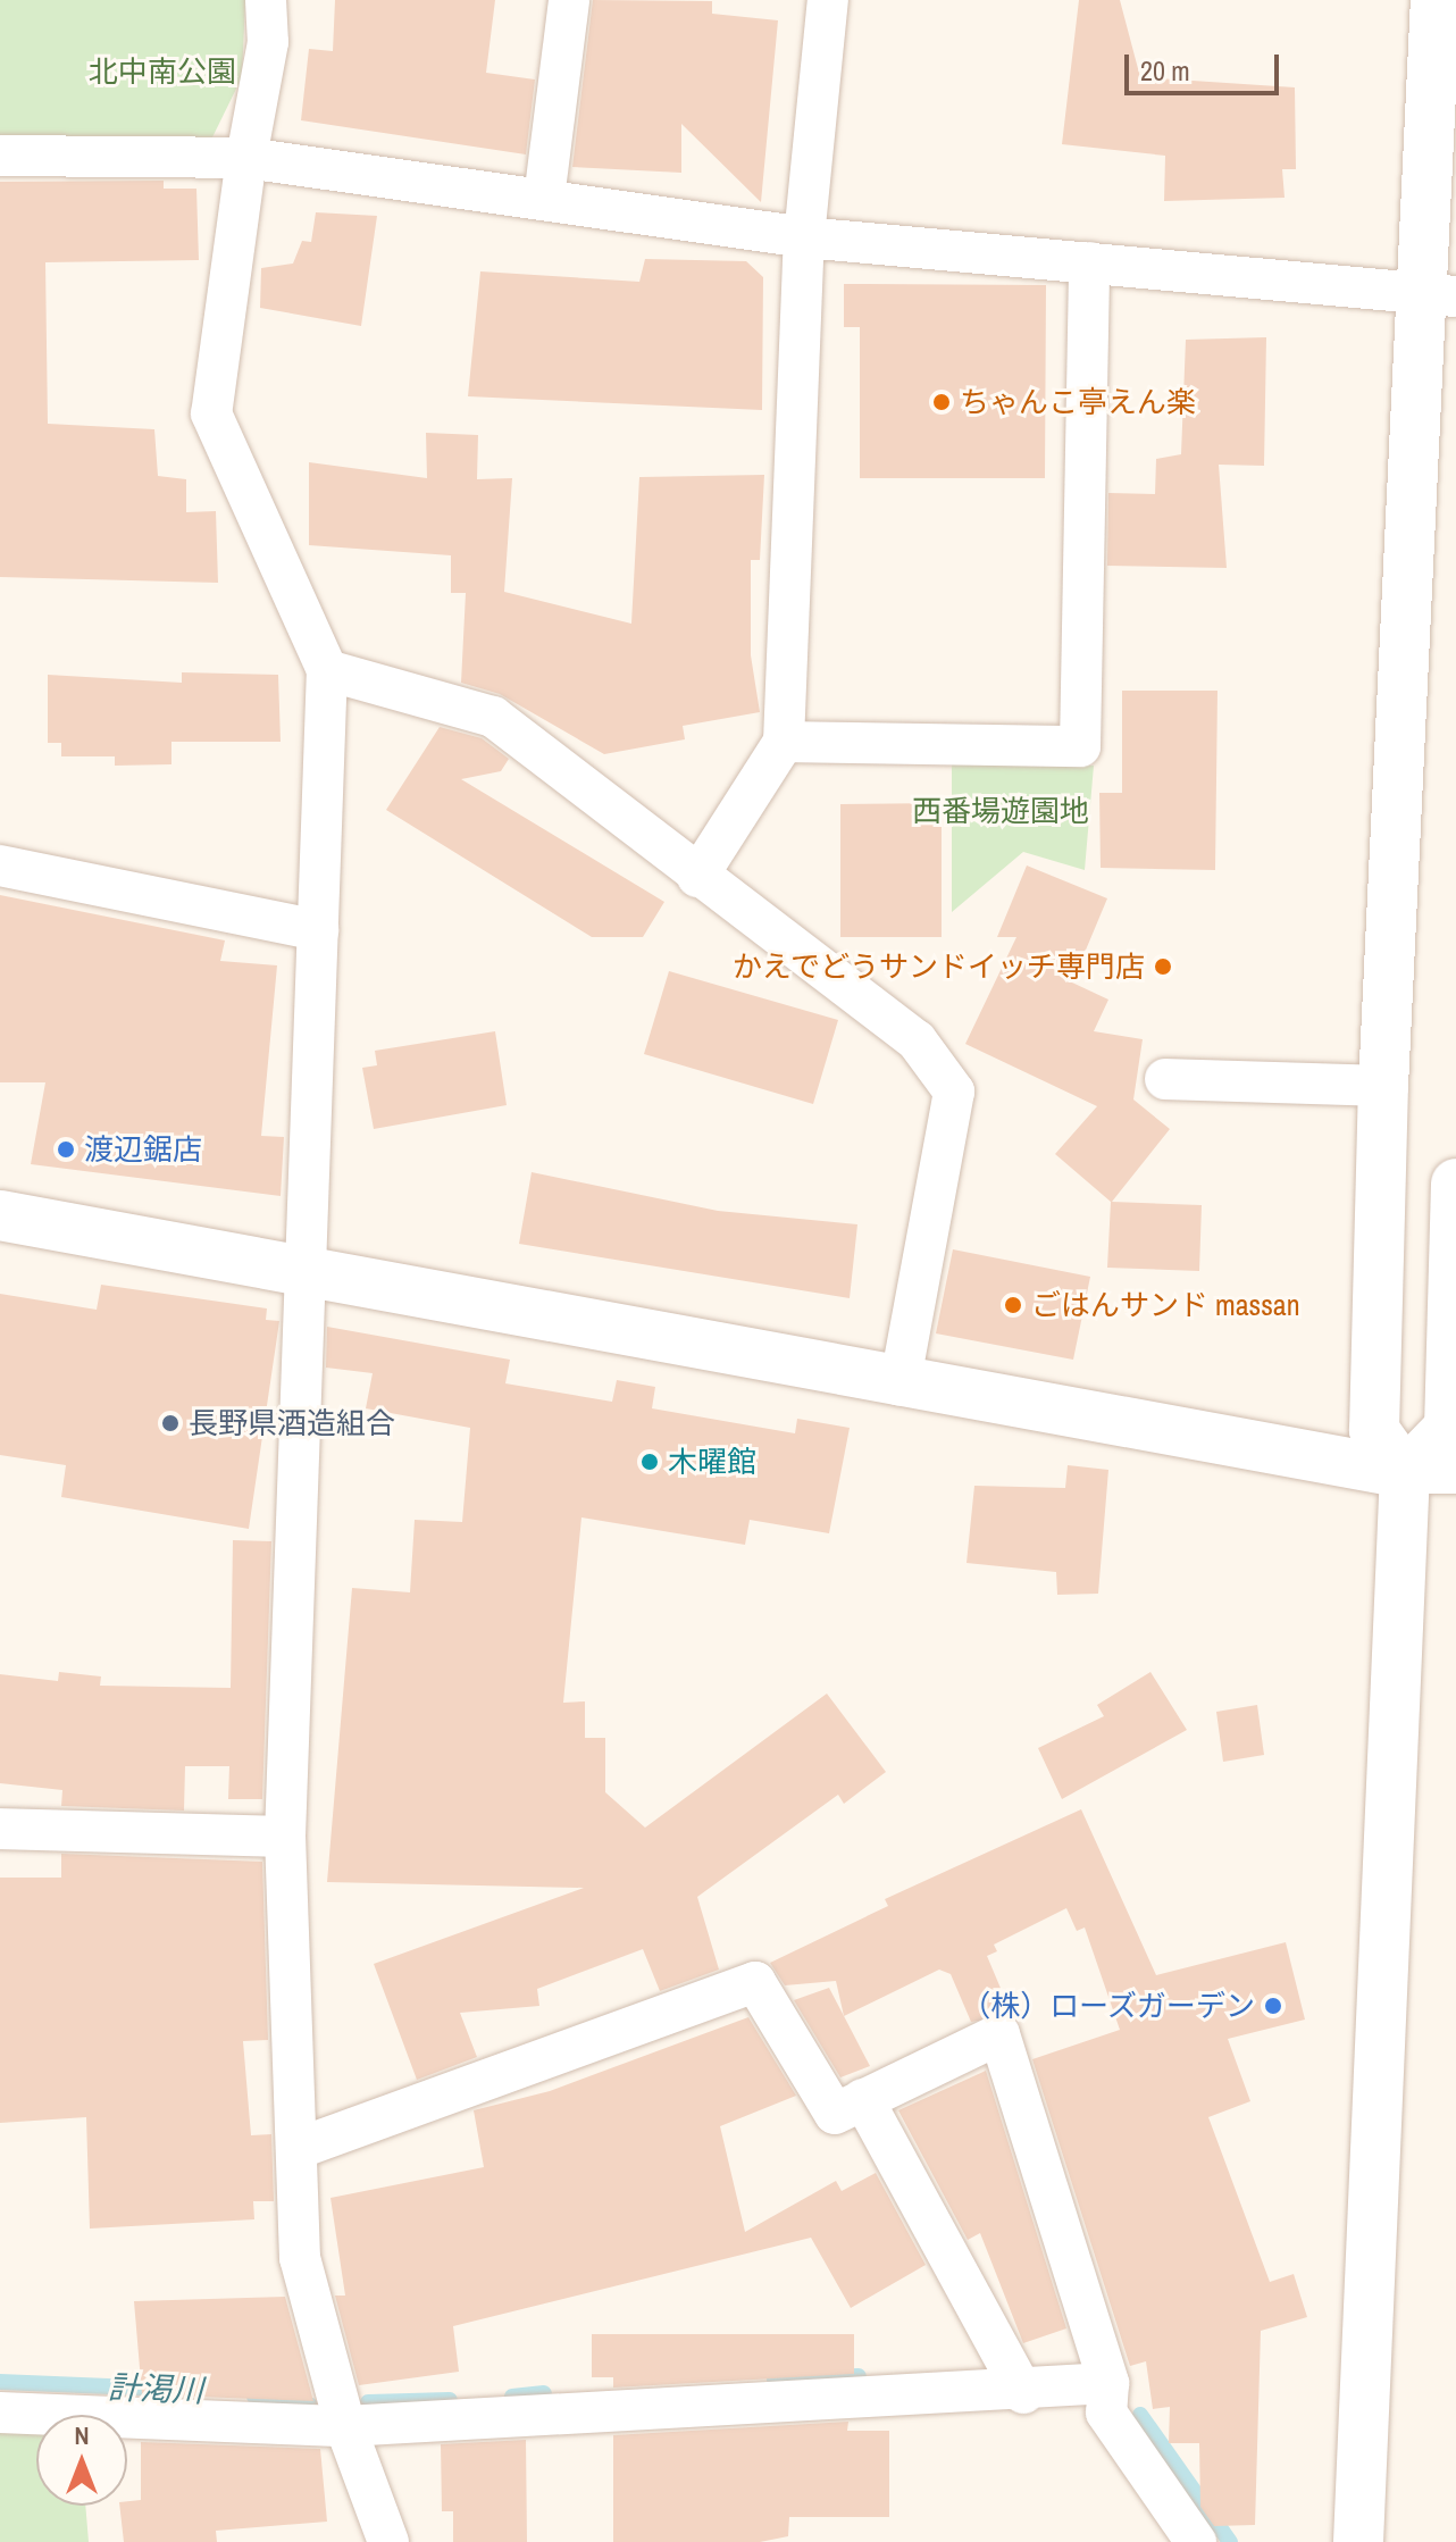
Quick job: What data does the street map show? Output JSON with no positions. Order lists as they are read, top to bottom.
{
  "water": ["計渇川"],
  "parks": ["北中南公園", "西番場遊園地"],
  "places": [
    "ちゃんこ亭えん楽",
    "かえでどうサンドイッチ専門店",
    "渡辺鋸店",
    "ごはんサンド massan",
    "長野県酒造組合",
    "木曜館",
    "（株）ローズガーデン"
  ],
  "scale_bar": "20 m",
  "north": "top"
}
